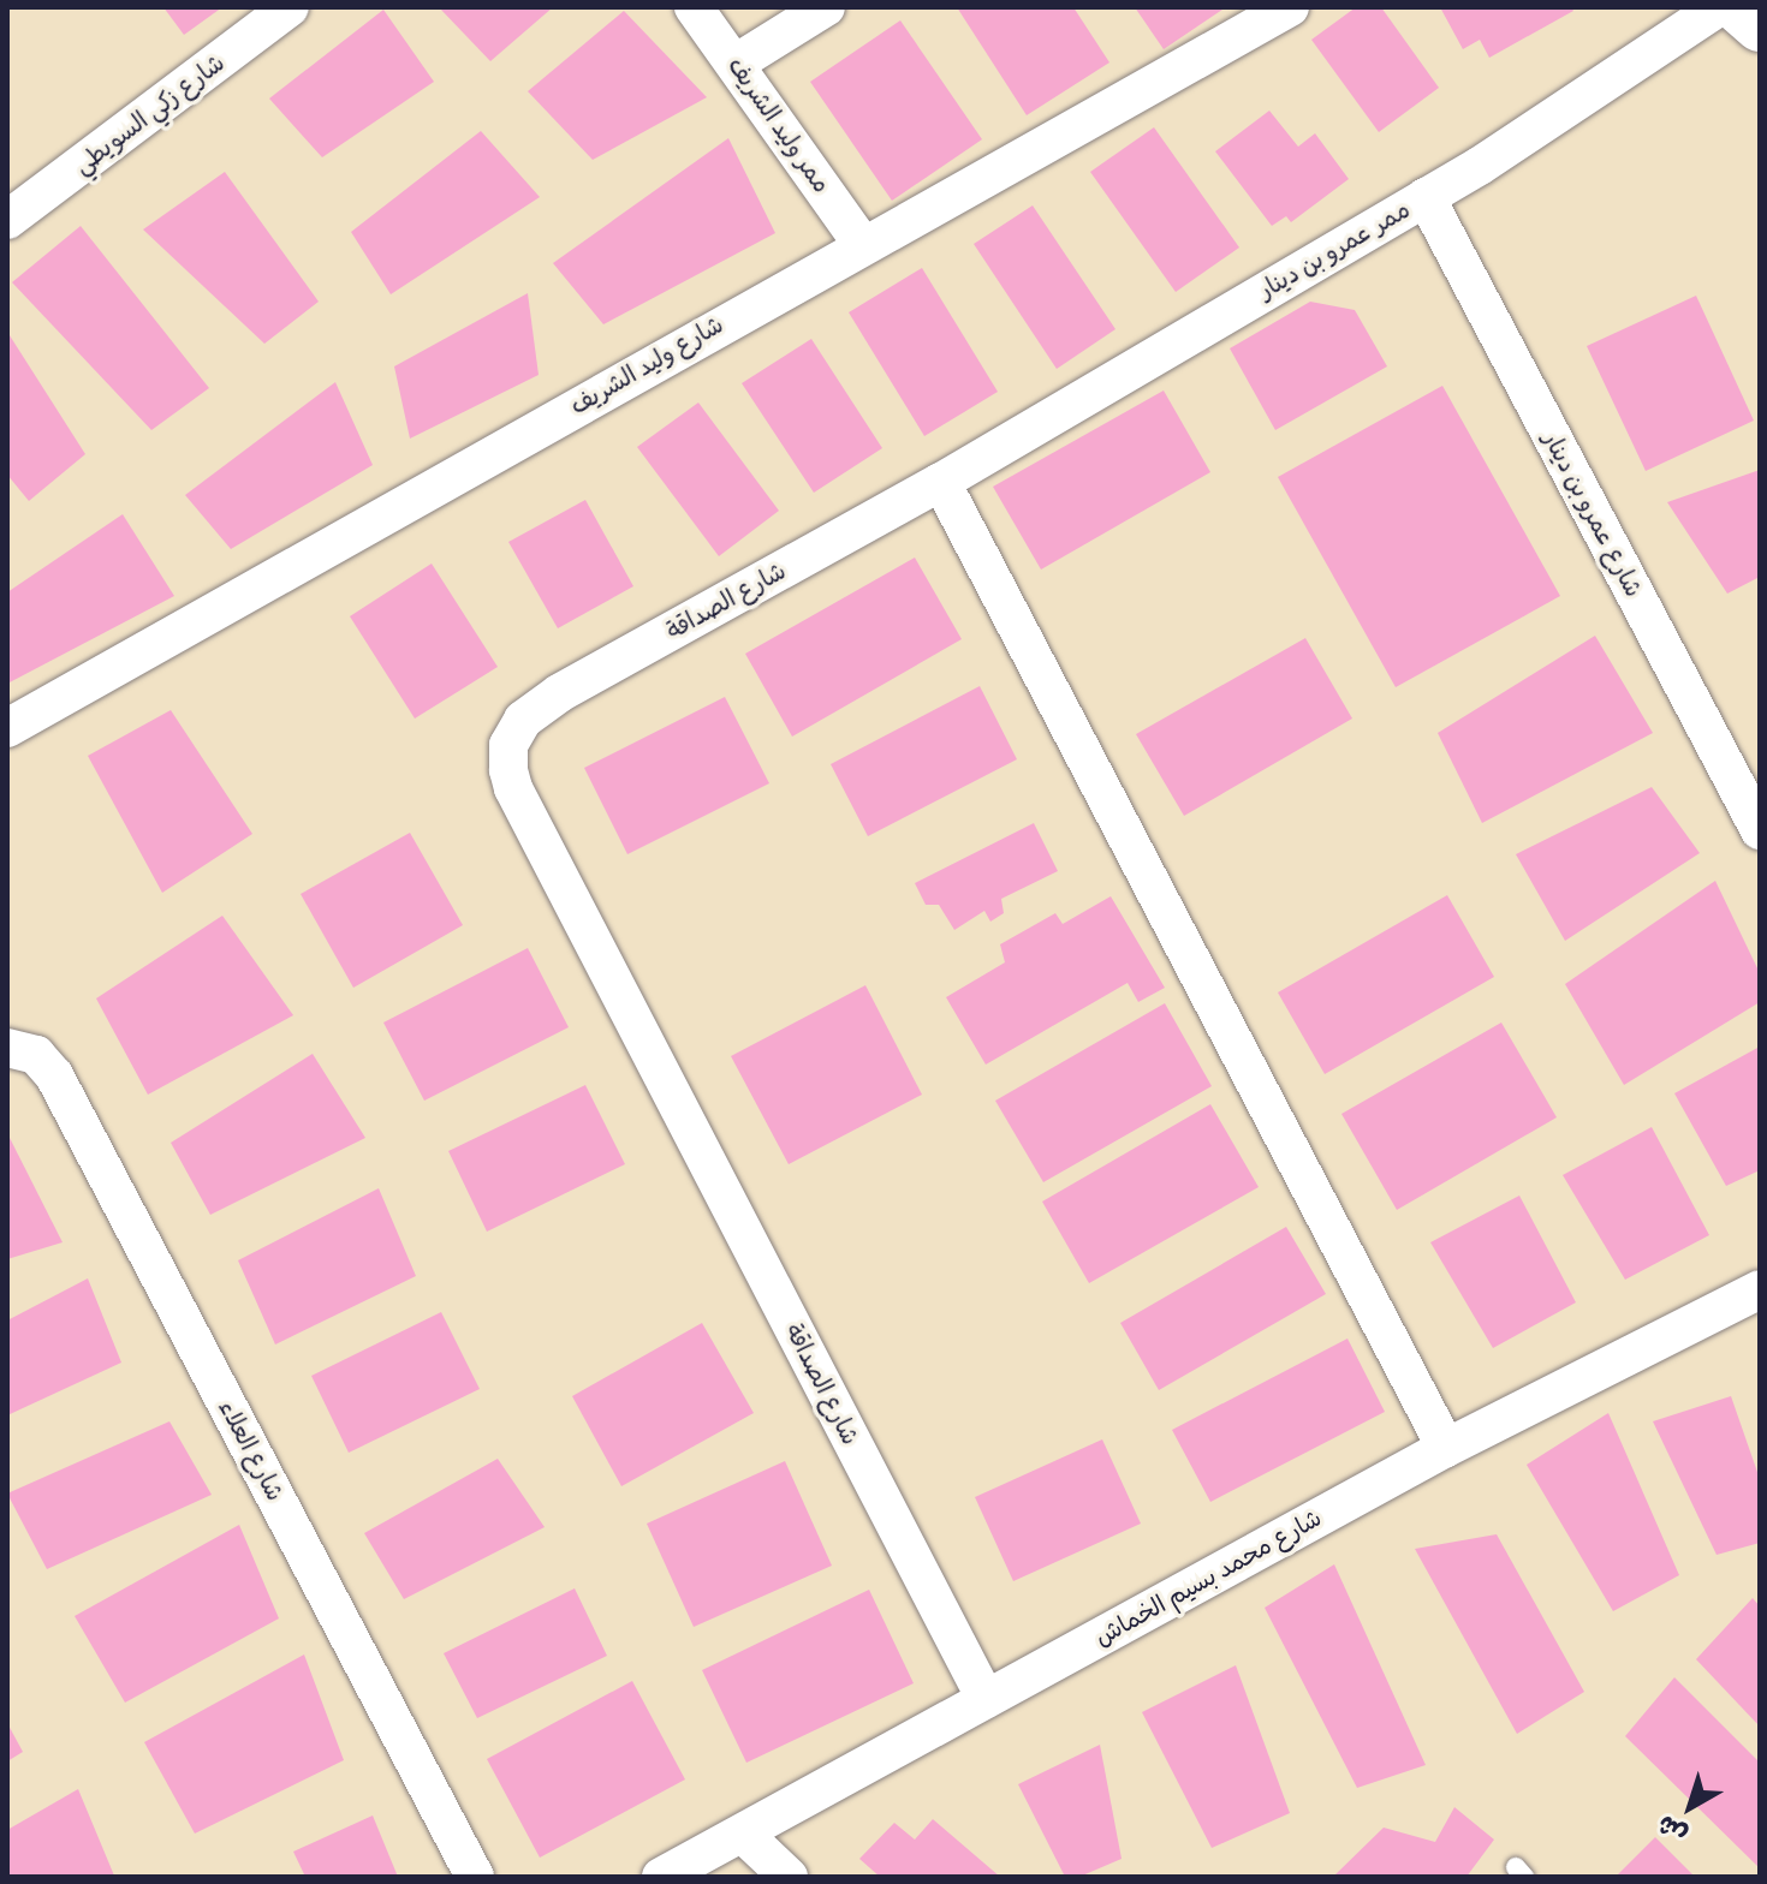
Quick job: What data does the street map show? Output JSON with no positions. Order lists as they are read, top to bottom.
{
  "streets": {
    "street": [
      "شارع زكي السويطي",
      "ممر وليد الشريف",
      "ممر عمرو بن دينار",
      "شارع وليد الشريف",
      "شارع عمرو بن دينار",
      "شارع الصداقة",
      "شارع العلاء",
      "شارع محمد بسيم الخماش"
    ]
  },
  "crossings": [
    ["ممر وليد الشريف", "شارع وليد الشريف"],
    ["ممر عمرو بن دينار", "شارع عمرو بن دينار"],
    ["ممر عمرو بن دينار", "شارع الصداقة"],
    ["شارع الصداقة", "شارع محمد بسيم الخماش"]
  ],
  "north": "bottom left"
}
